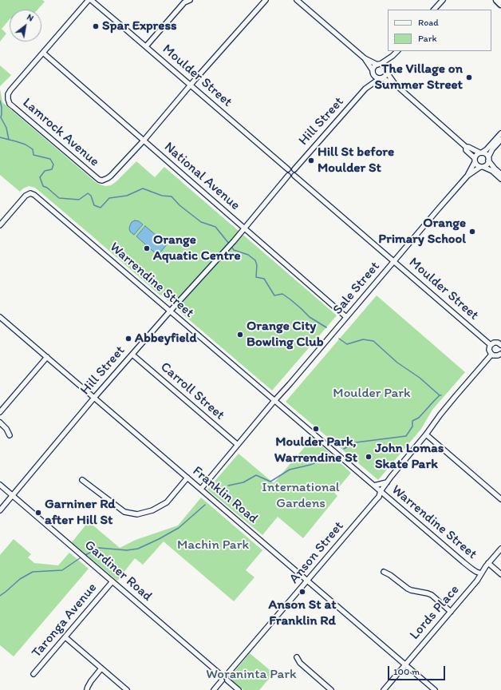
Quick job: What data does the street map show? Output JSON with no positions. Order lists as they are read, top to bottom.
{
  "streets": {
    "street": [
      "Moulder Street",
      "Hill Street",
      "Lamrock Avenue",
      "National Avenue",
      "Warrendine Street",
      "Sale Street",
      "Carroll Street",
      "Franklin Road",
      "Anson Street",
      "Gardiner Road",
      "Lords Place",
      "Taronga Avenue"
    ]
  },
  "crossings": [
    ["Moulder Street", "Hill Street"],
    ["Moulder Street", "Sale Street"],
    ["Hill Street", "National Avenue"],
    ["Hill Street", "Warrendine Street"],
    ["Hill Street", "Carroll Street"],
    ["Hill Street", "Franklin Road"],
    ["Hill Street", "Gardiner Road"],
    ["Lamrock Avenue", "National Avenue"],
    ["National Avenue", "Sale Street"],
    ["Warrendine Street", "Sale Street"],
    ["Warrendine Street", "Anson Street"],
    ["Warrendine Street", "Lords Place"],
    ["Sale Street", "Carroll Street"],
    ["Sale Street", "Franklin Road"],
    ["Franklin Road", "Anson Street"],
    ["Franklin Road", "Lords Place"],
    ["Anson Street", "Gardiner Road"],
    ["Gardiner Road", "Taronga Avenue"]
  ],
  "parks": [
    "Moulder Park",
    "International Gardens",
    "Machin Park",
    "Woraninta Park"
  ],
  "places": [
    "Spar Express",
    "The Village on Summer Street",
    "Hill St before Moulder St",
    "Orange Primary School",
    "Orange Aquatic Centre",
    "Orange City Bowling Club",
    "Abbeyfield",
    "Moulder Park, Warrendine St",
    "John Lomas Skate Park",
    "Garniner Rd after Hill St",
    "Anson St at Franklin Rd"
  ],
  "legend": ["Road", "Park"],
  "scale_bar": "100 m",
  "north": "top right"
}
